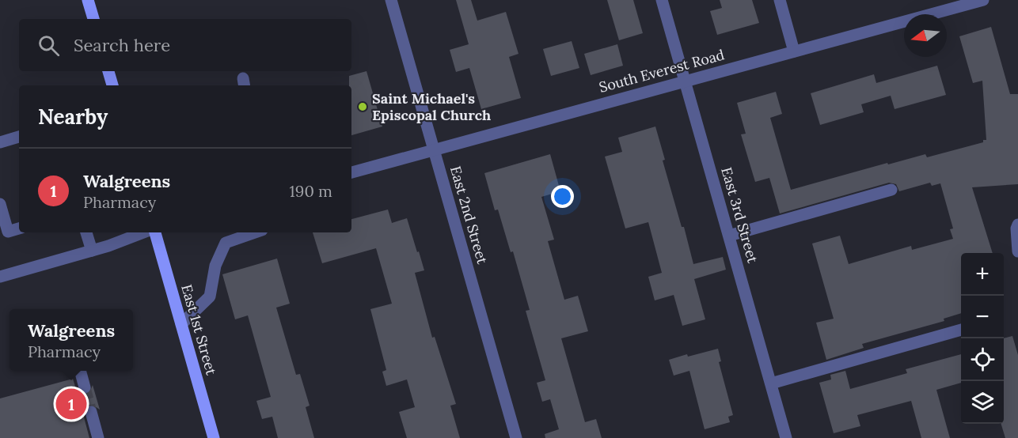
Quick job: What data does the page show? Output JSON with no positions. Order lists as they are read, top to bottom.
{
  "streets": {
    "main road": ["East 1st Street"],
    "street": ["South Everest Road", "East 2nd Street", "East 3rd Street"]
  },
  "crossings": [
    ["South Everest Road", "East 2nd Street"],
    ["South Everest Road", "East 3rd Street"]
  ],
  "places": ["Saint Michael's Episcopal Church"],
  "north": "left",
  "page": {
    "search": "Search here",
    "heading": "Nearby",
    "list": [
      {
        "mark": "1",
        "name": "Walgreens",
        "note": "Pharmacy",
        "value": "190 m"
      }
    ],
    "map_buttons": ["+", "−"],
    "popup": ["Walgreens", "Pharmacy"],
    "pins": "1"
  }
}
